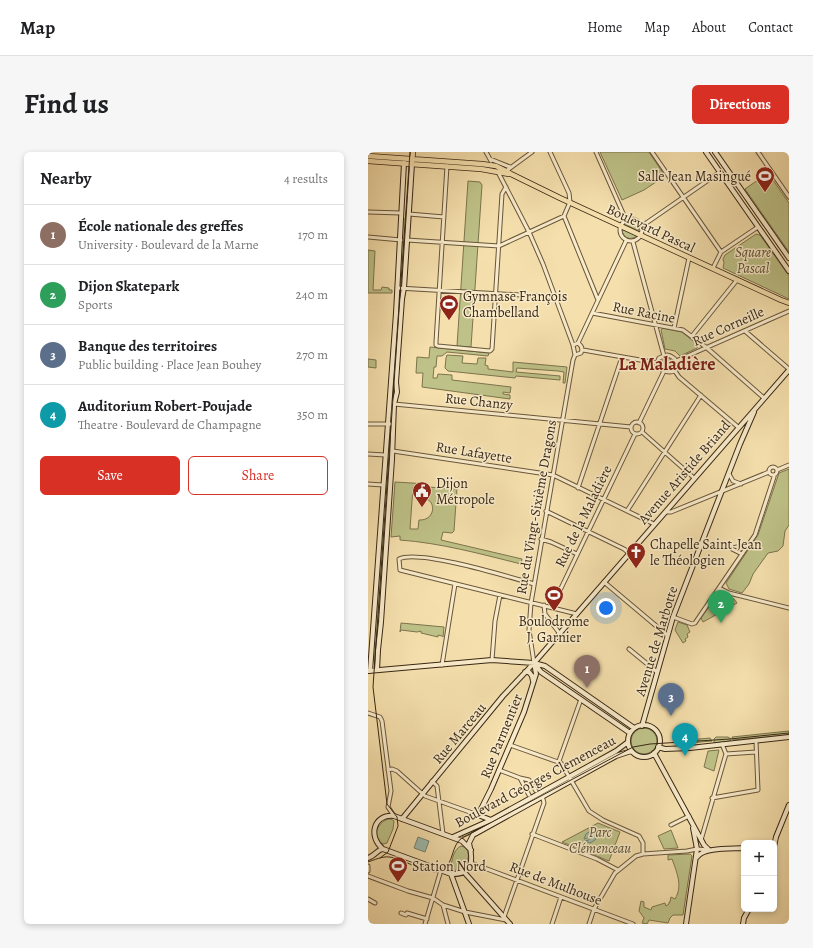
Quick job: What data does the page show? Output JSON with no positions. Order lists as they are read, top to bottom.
{
  "streets": {
    "main road": [
      "Boulevard Pascal",
      "Avenue Aristide Briand",
      "Avenue de Marbotte",
      "Rue Marceau",
      "Rue Parmentier",
      "Boulevard Georges Clemenceau"
    ],
    "street": [
      "Rue Racine",
      "Rue Corneille",
      "Rue Chanzy",
      "Rue Lafayette",
      "Rue du Vingt-Sixième Dragons",
      "Rue de la Maladière",
      "Rue de Mulhouse"
    ]
  },
  "crossings": [
    ["Rue Racine", "Rue Corneille"],
    ["Rue Racine", "Avenue Aristide Briand"],
    ["Rue Chanzy", "Rue du Vingt-Sixième Dragons"],
    ["Rue Chanzy", "Rue de la Maladière"],
    ["Rue Lafayette", "Avenue Aristide Briand"],
    ["Rue Lafayette", "Rue du Vingt-Sixième Dragons"],
    ["Rue Lafayette", "Rue de la Maladière"],
    ["Avenue Aristide Briand", "Rue du Vingt-Sixième Dragons"],
    ["Avenue Aristide Briand", "Avenue de Marbotte"],
    ["Avenue Aristide Briand", "Rue Marceau"],
    ["Avenue Aristide Briand", "Rue Parmentier"],
    ["Rue du Vingt-Sixième Dragons", "Rue Marceau"],
    ["Rue du Vingt-Sixième Dragons", "Rue Parmentier"],
    ["Avenue de Marbotte", "Boulevard Georges Clemenceau"],
    ["Rue Marceau", "Rue Parmentier"],
    ["Boulevard Georges Clemenceau", "Rue de Mulhouse"]
  ],
  "districts": ["La Maladière"],
  "parks": ["Square Pascal", "Parc Clémenceau"],
  "places": {
    "sports": [
      "Salle Jean Masingué",
      "Gymnase François Chambelland",
      "Boulodrome J. Garnier",
      "Station Nord"
    ],
    "public building": ["Dijon Métropole"],
    "church": ["Chapelle Saint-Jean le Théologien"]
  },
  "page": {
    "header": "Map",
    "nav": [
      "Home",
      "Map",
      "About",
      "Contact"
    ],
    "title": "Find us",
    "buttons": [
      "Directions",
      ["Save", "Share"]
    ],
    "heading": ["Nearby", "4 results"],
    "list": [
      {
        "mark": "1",
        "name": "École nationale des greffes",
        "note": "University · Boulevard de la Marne",
        "value": "170 m"
      },
      {
        "mark": "2",
        "name": "Dijon Skatepark",
        "note": "Sports",
        "value": "240 m"
      },
      {
        "mark": "3",
        "name": "Banque des territoires",
        "note": "Public building · Place Jean Bouhey",
        "value": "270 m"
      },
      {
        "mark": "4",
        "name": "Auditorium Robert-Poujade",
        "note": "Theatre · Boulevard de Champagne",
        "value": "350 m"
      }
    ],
    "pins": [
      "2",
      "1",
      "3",
      "4"
    ],
    "map_buttons": ["+", "−"]
  }
}
